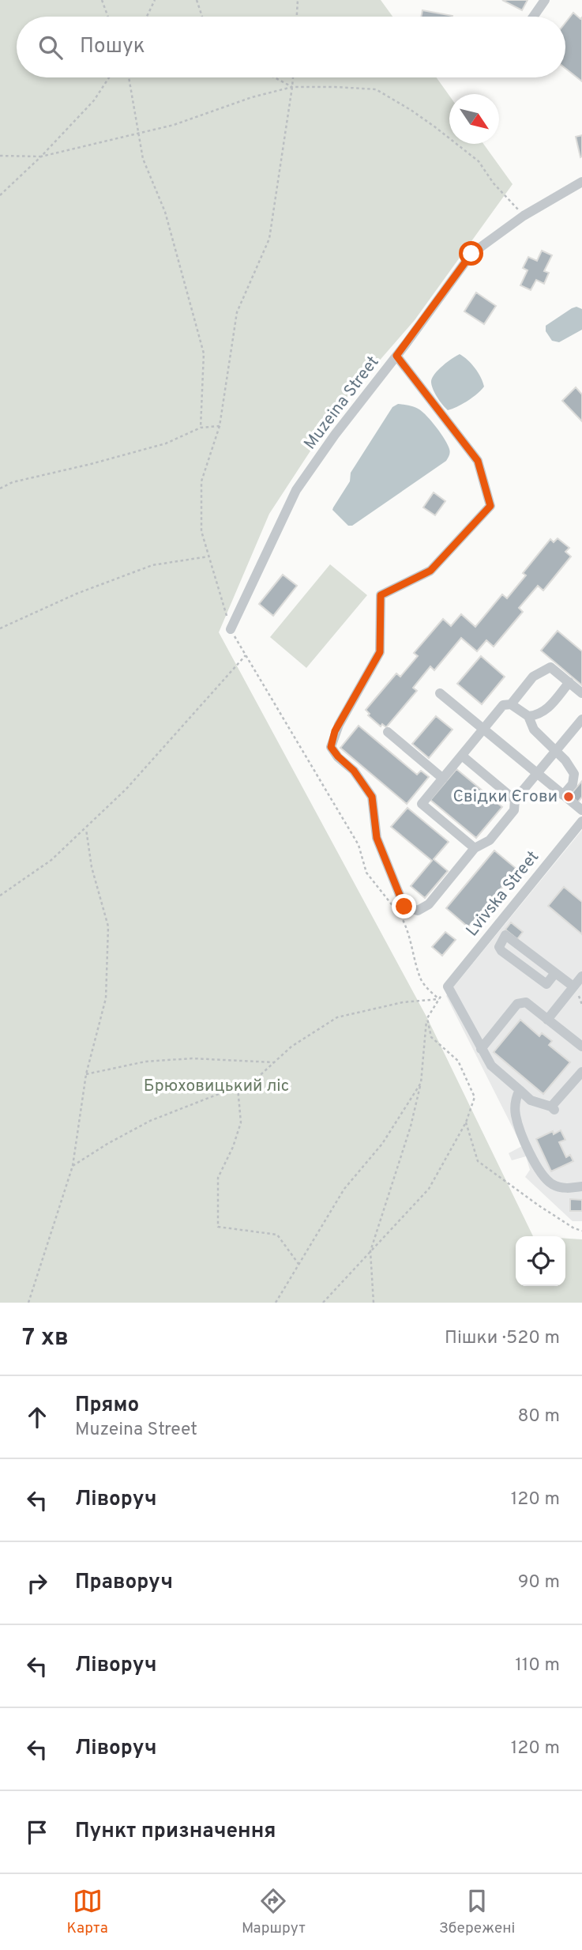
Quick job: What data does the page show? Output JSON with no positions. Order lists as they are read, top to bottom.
{
  "streets": {
    "street": ["Muzeina Street", "Lvivska Street"]
  },
  "parks": ["Брюховицький ліс"],
  "places": ["Свідки Єгови"],
  "north": "bottom right",
  "page": {
    "search": "Пошук",
    "heading": ["7 хв", "Пішки · 520 m"],
    "list": [
      ["Прямо", "Muzeina Street", "80 m"],
      ["Ліворуч", "120 m"],
      ["Праворуч", "90 m"],
      ["Ліворуч", "110 m"],
      ["Ліворуч", "120 m"],
      "Пункт призначення"
    ],
    "nav": ["Карта", "Маршрут", "Збережені"]
  }
}
